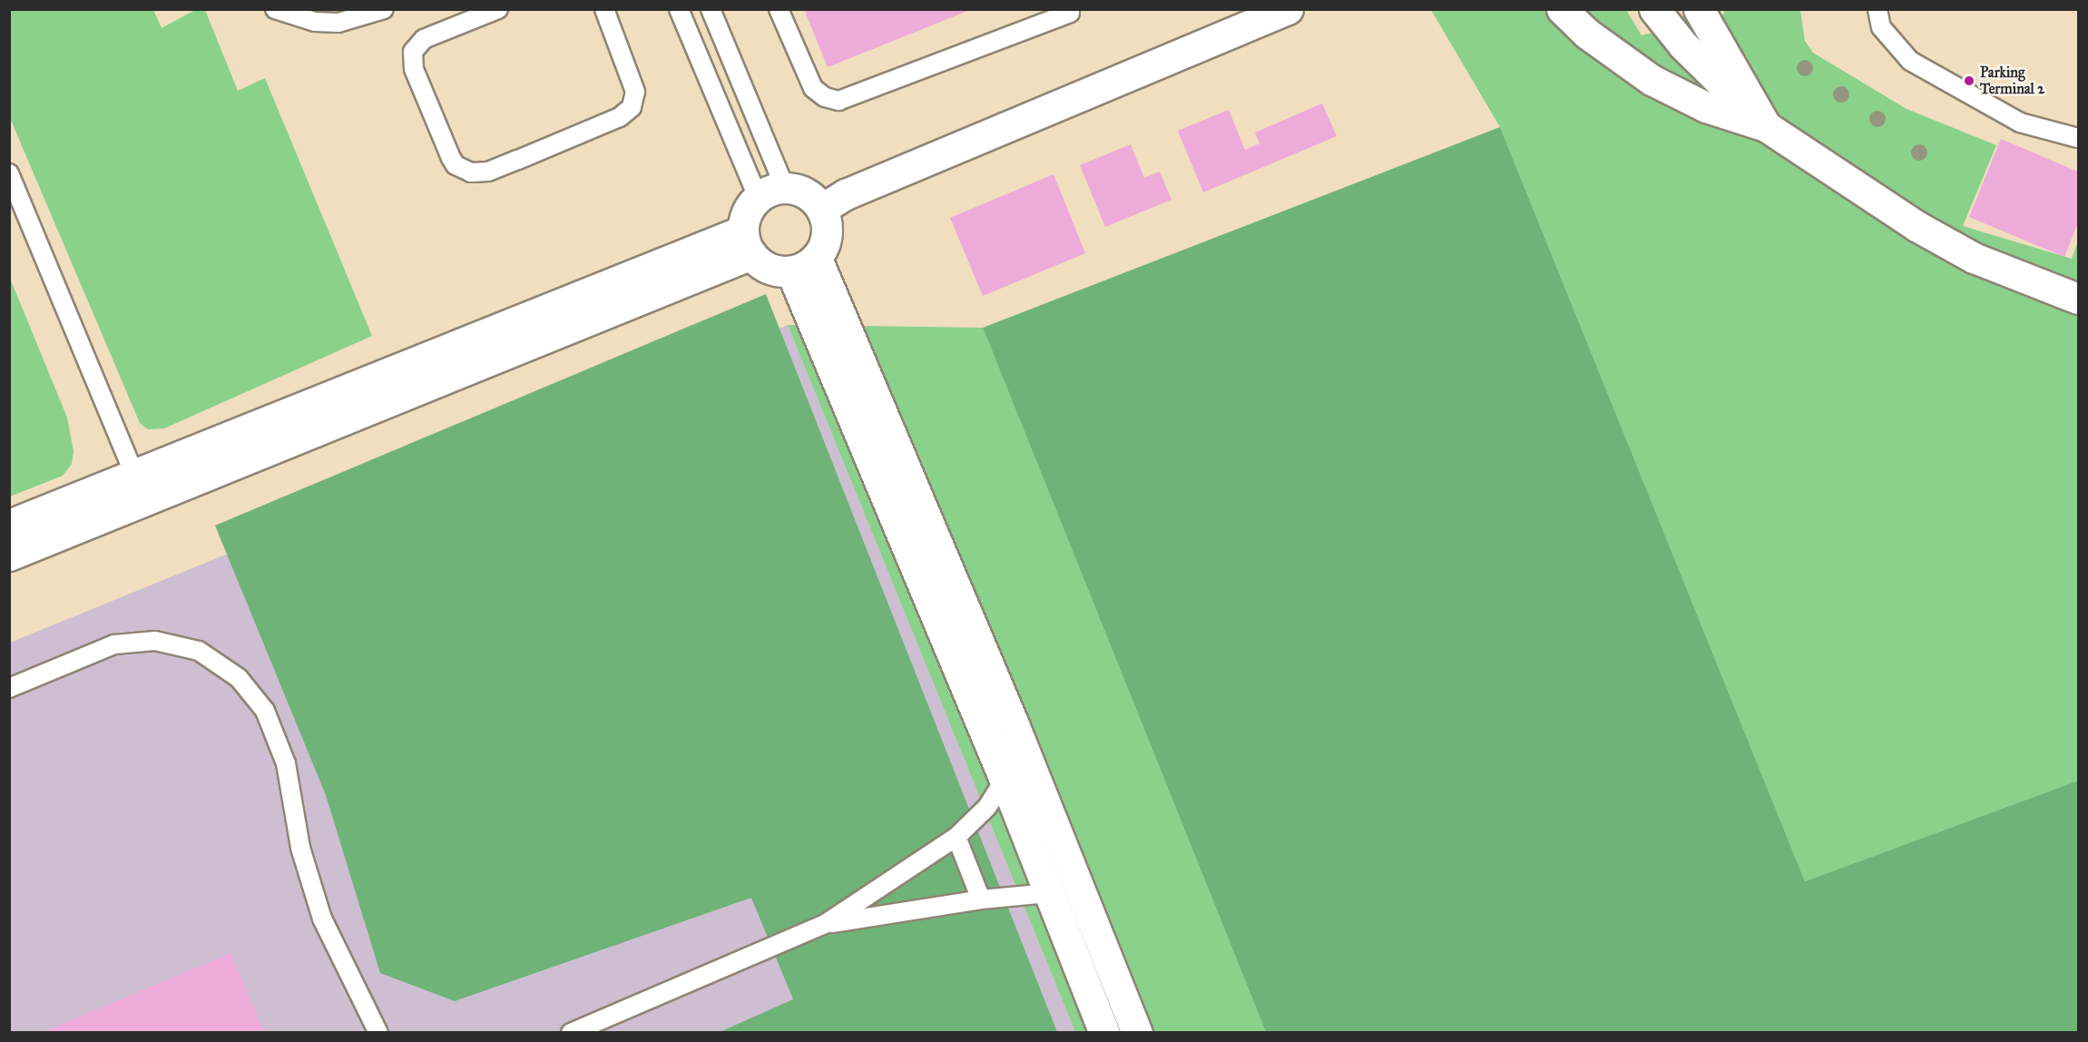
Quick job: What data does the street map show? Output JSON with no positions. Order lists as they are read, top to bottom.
{
  "places": ["Parking Terminal 2"]
}
